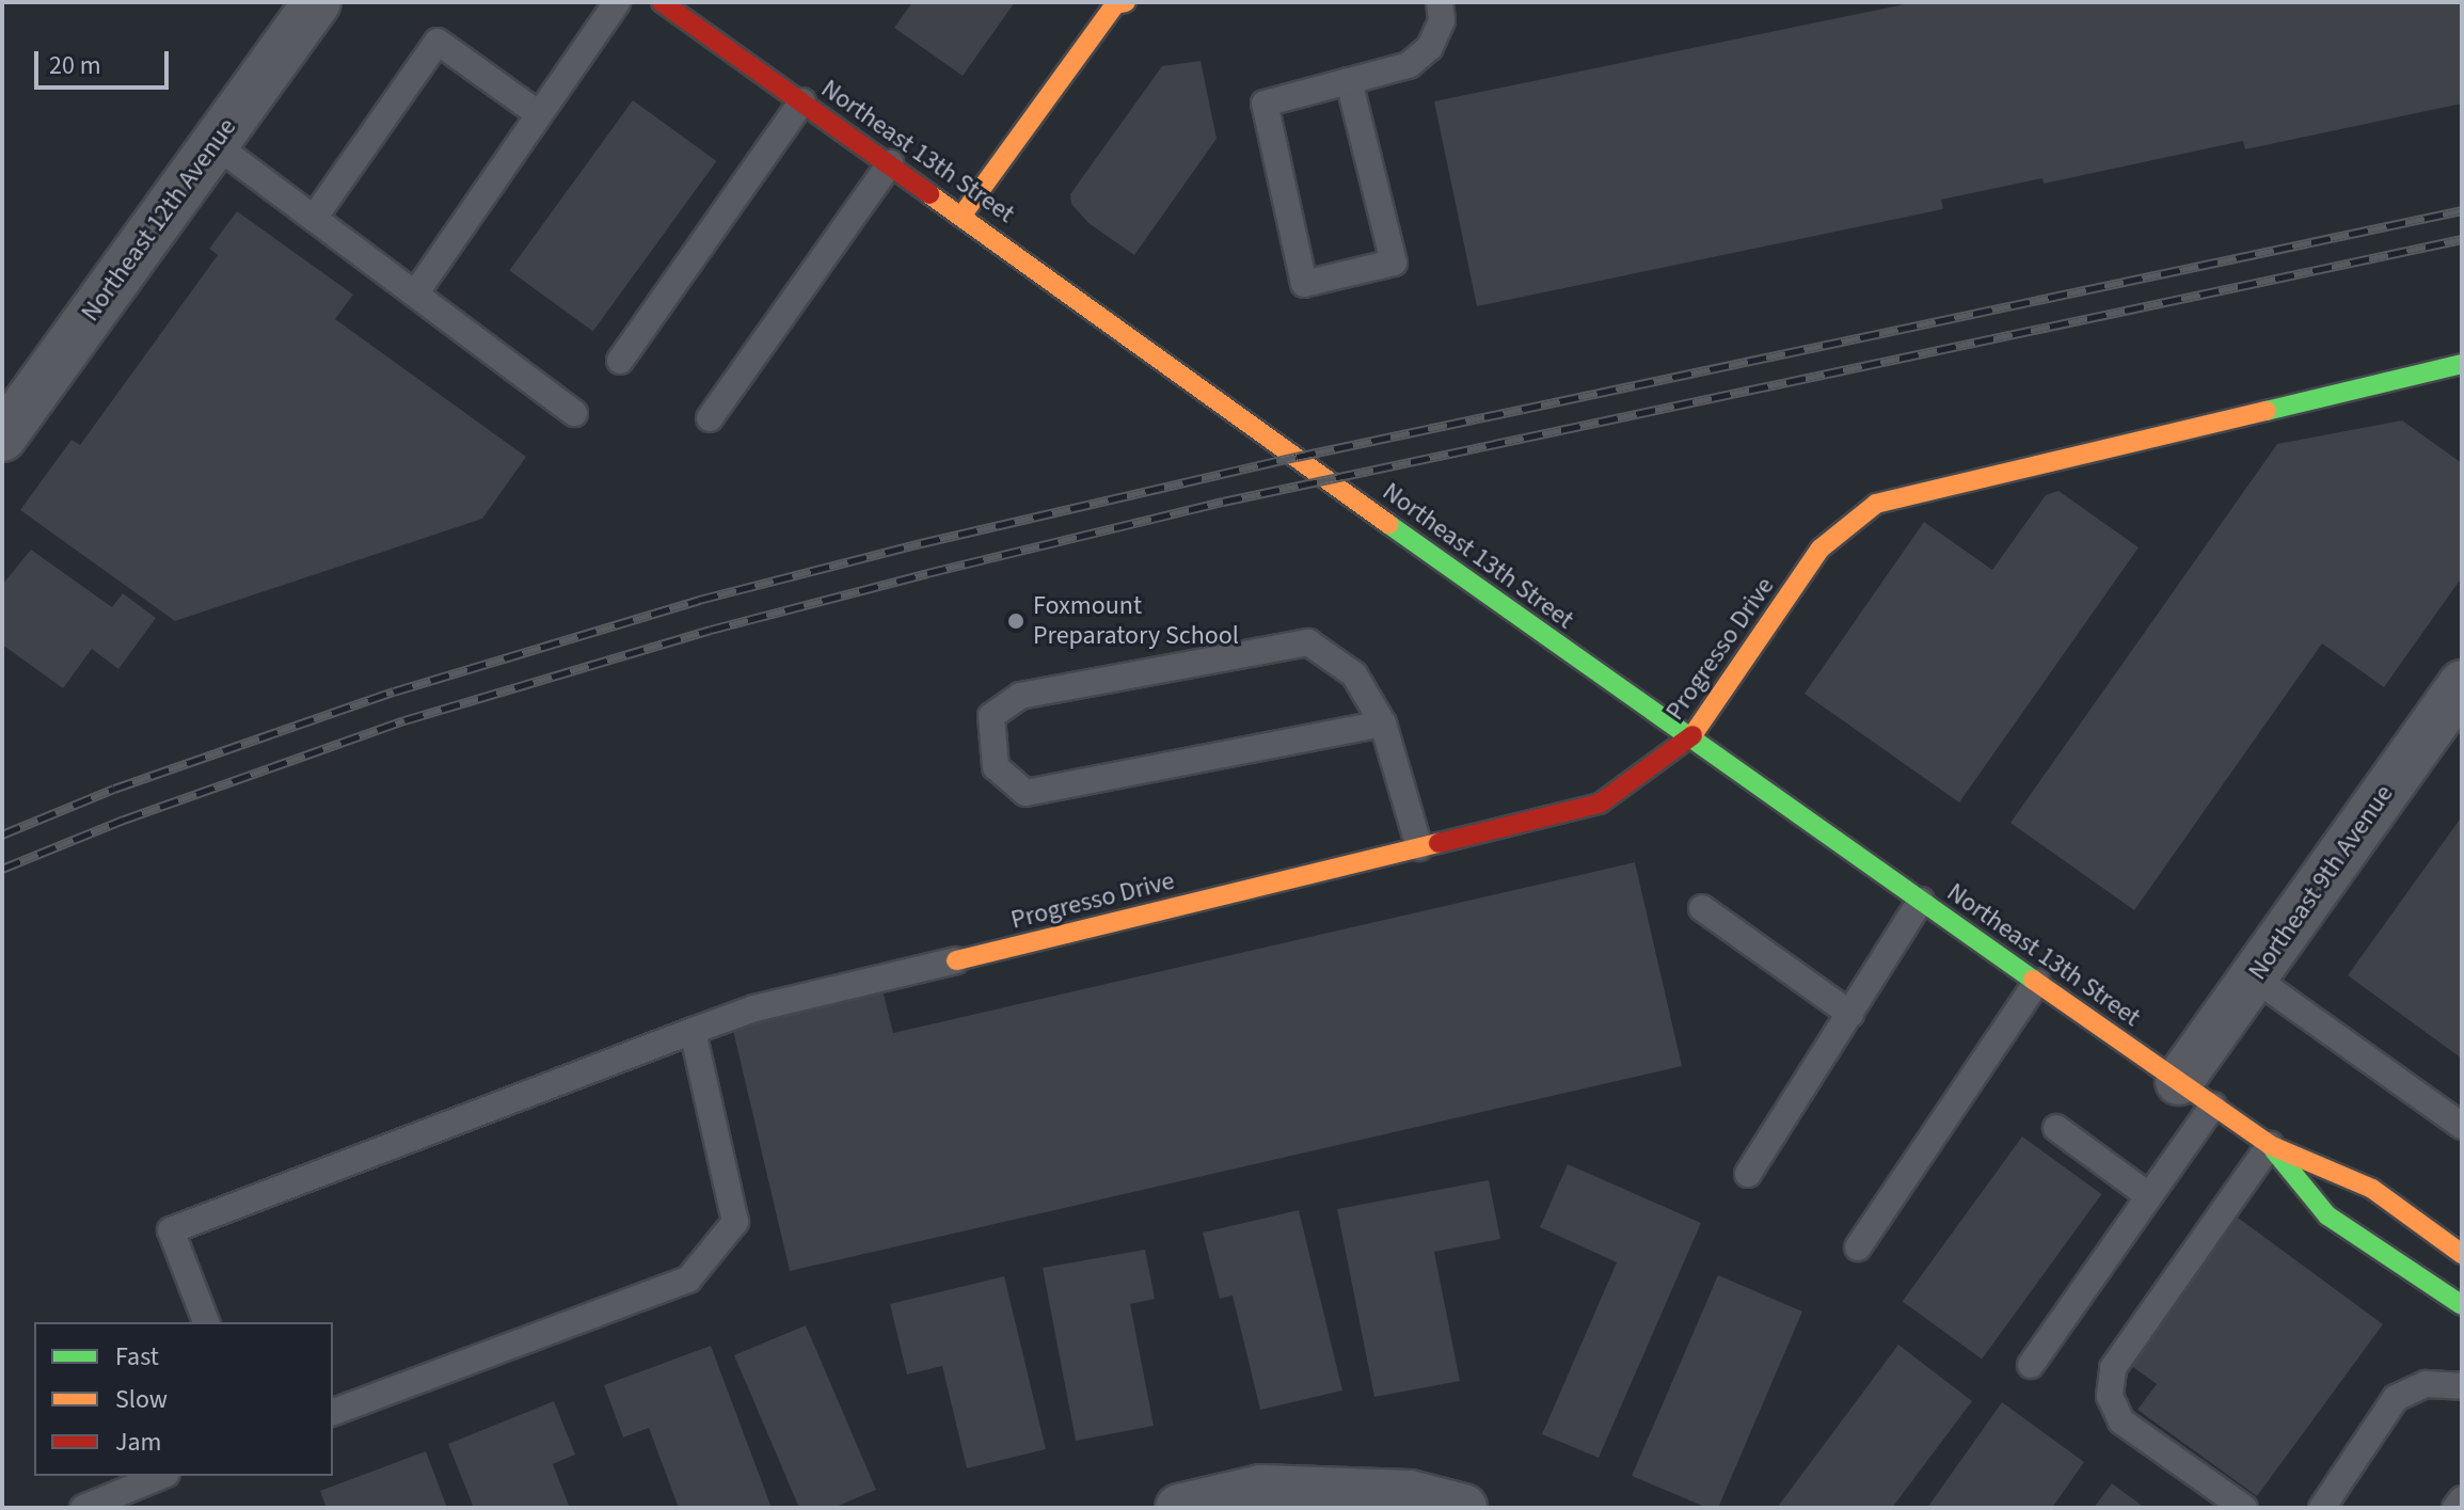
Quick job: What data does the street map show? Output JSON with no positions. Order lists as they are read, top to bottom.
{
  "streets": {
    "street": [
      "Northeast 13th Street",
      "Northeast 12th Avenue",
      "Progresso Drive",
      "Northeast 9th Avenue"
    ]
  },
  "crossings": [
    ["Northeast 13th Street", "Progresso Drive"],
    ["Northeast 13th Street", "Northeast 9th Avenue"]
  ],
  "places": ["Foxmount Preparatory School"],
  "legend": ["Fast", "Slow", "Jam"],
  "scale_bar": "20 m"
}
